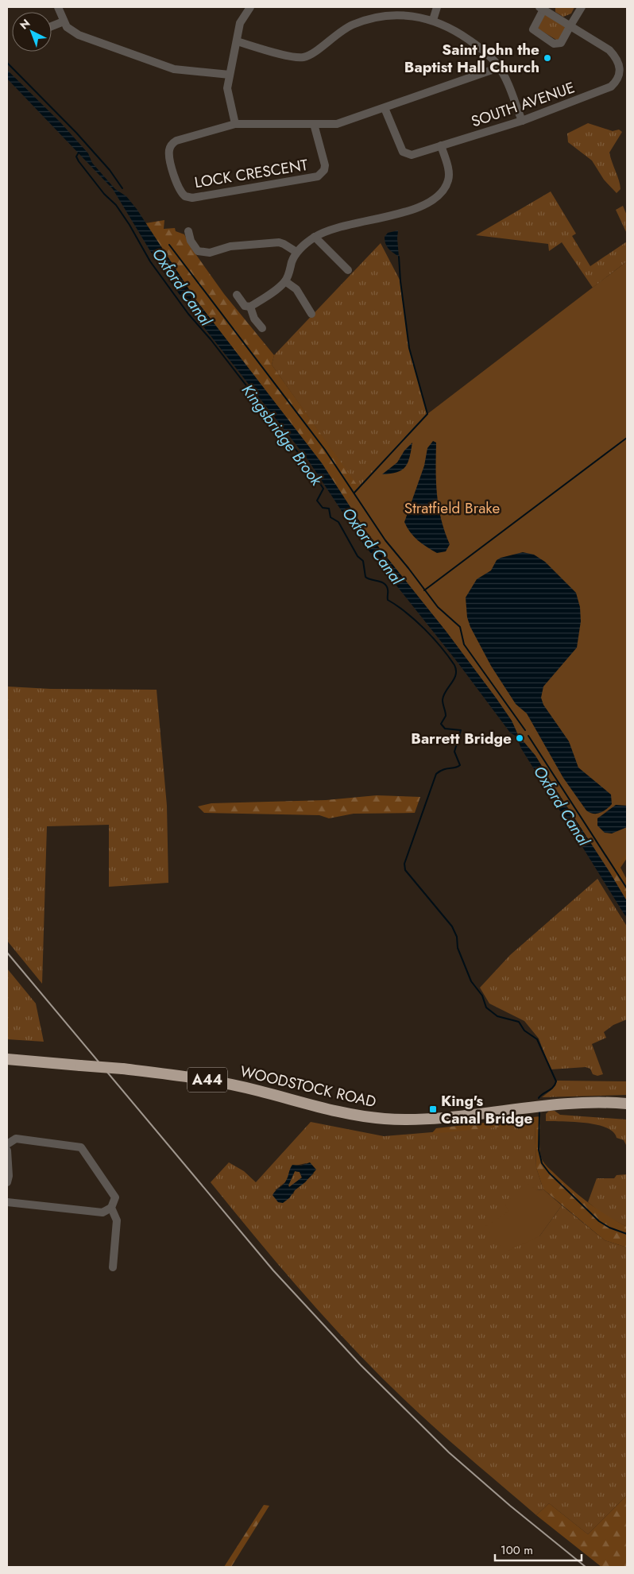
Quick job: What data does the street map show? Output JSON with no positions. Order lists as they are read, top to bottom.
{
  "streets": {
    "highway": ["A44", "WOODSTOCK ROAD"],
    "street": ["SOUTH AVENUE", "LOCK CRESCENT"]
  },
  "water": ["Oxford Canal", "Kingsbridge Brook"],
  "parks": ["Stratfield Brake"],
  "places": {
    "other": ["Saint John the Baptist Hall Church", "Barrett Bridge"],
    "transit": ["King's Canal Bridge"]
  },
  "scale_bar": "100 m",
  "north": "top left"
}
